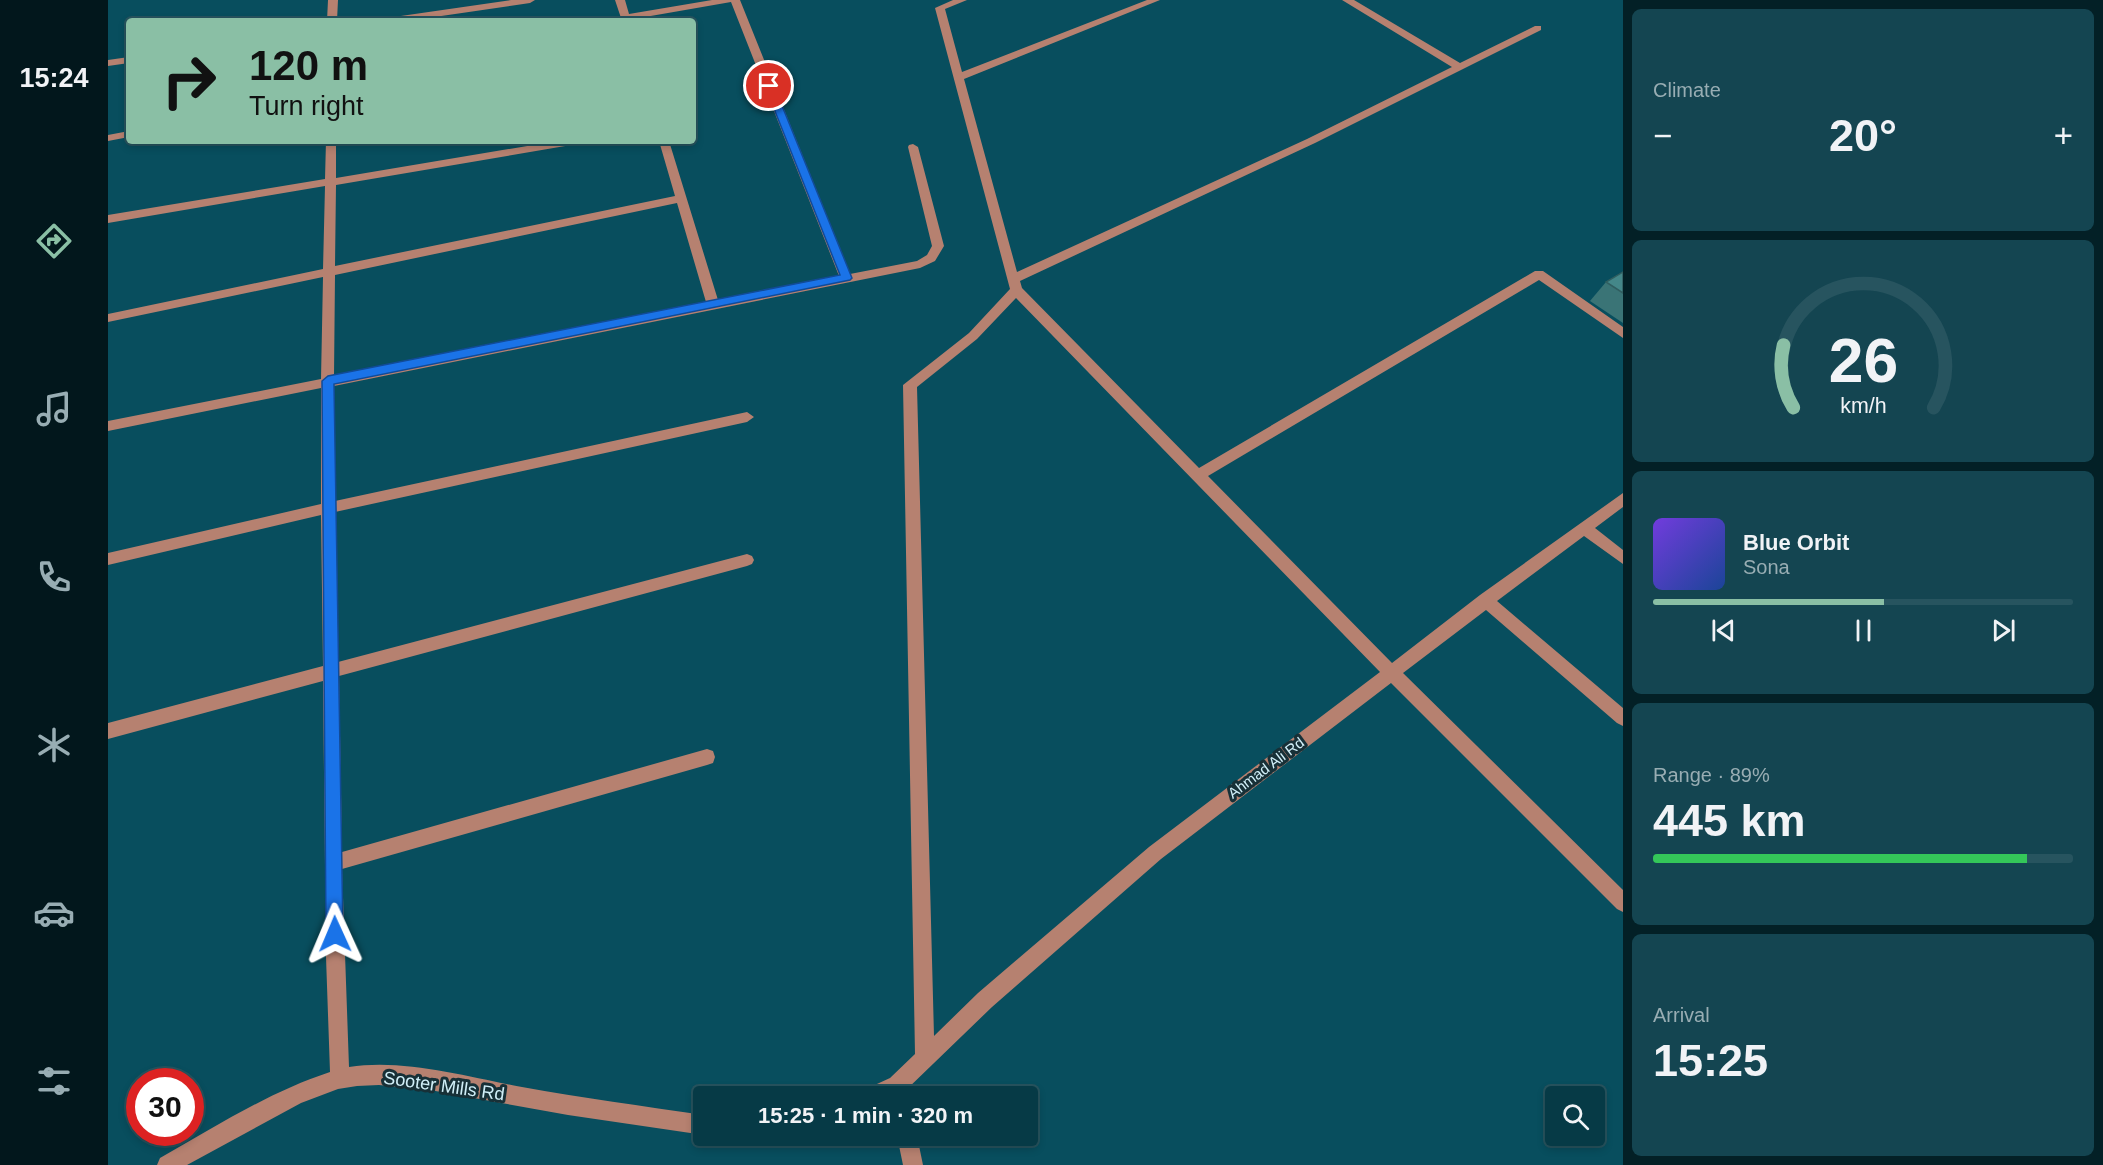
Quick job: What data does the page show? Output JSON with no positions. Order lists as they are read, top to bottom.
{
  "streets": {
    "street": ["Ahmad Ali Rd", "Sooter Mills Rd"]
  },
  "page": {
    "tabs": "15:24",
    "tile": [
      "Climate",
      ["Range · 89%", "445 km"],
      ["Arrival", "15:25"]
    ],
    "turn": ["120 m", "Turn right"],
    "heat": ["−", "20°", "+"],
    "song": ["Blue Orbit", "Sona"],
    "limit": "30",
    "trip": "15:25 · 1 min · 320 m",
    "gauge": ["26", "km/h"]
  }
}
